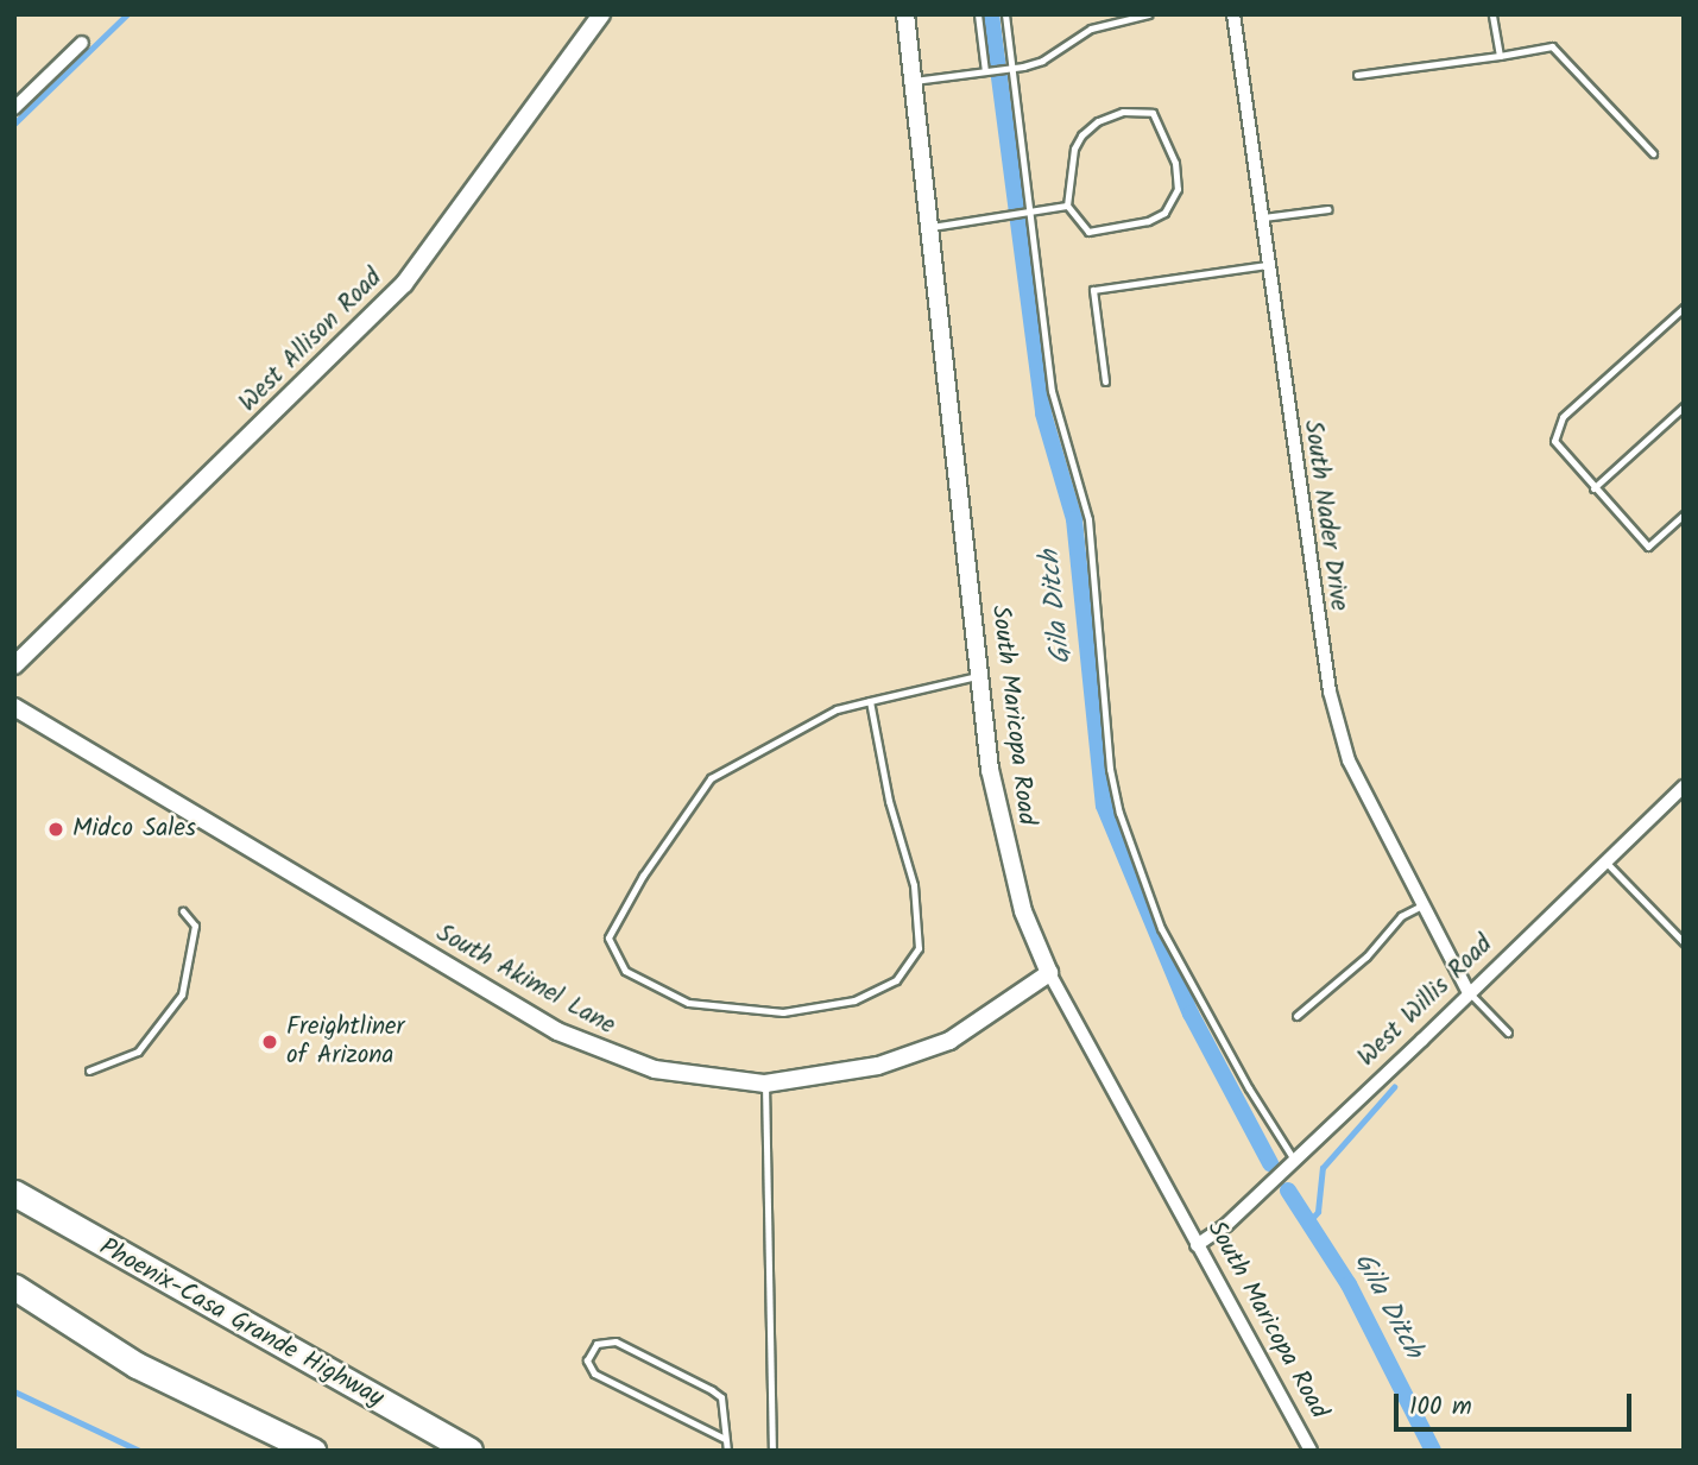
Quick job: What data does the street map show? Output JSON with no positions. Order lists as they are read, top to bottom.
{
  "streets": {
    "highway": ["Phoenix-Casa Grande Highway"],
    "street": [
      "West Allison Road",
      "South Nader Drive",
      "South Maricopa Road",
      "South Akimel Lane",
      "West Willis Road"
    ]
  },
  "crossings": [
    ["South Nader Drive", "West Willis Road"],
    ["South Maricopa Road", "South Akimel Lane"],
    ["South Maricopa Road", "West Willis Road"]
  ],
  "water": ["Gila Ditch"],
  "places": ["Midco Sales", "Freightliner of Arizona"],
  "scale_bar": "100 m"
}
